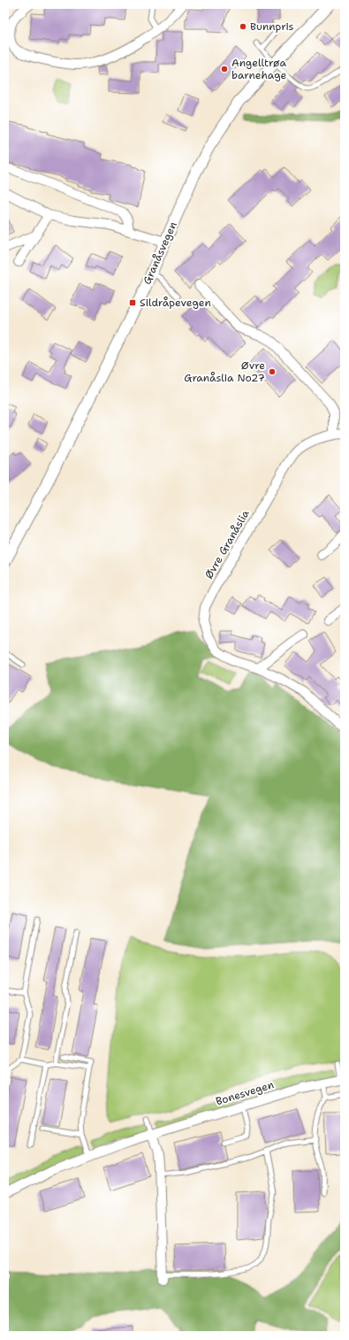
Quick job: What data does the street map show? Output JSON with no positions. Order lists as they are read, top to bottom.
{
  "streets": {
    "street": ["Granåsvegen", "Øvre Granåslia", "Bonesvegen"]
  },
  "places": {
    "other": ["Bunnpris", "Angelltrøa barnehage", "Øvre Granåslia No27"],
    "transit": ["Sildråpevegen"]
  }
}
